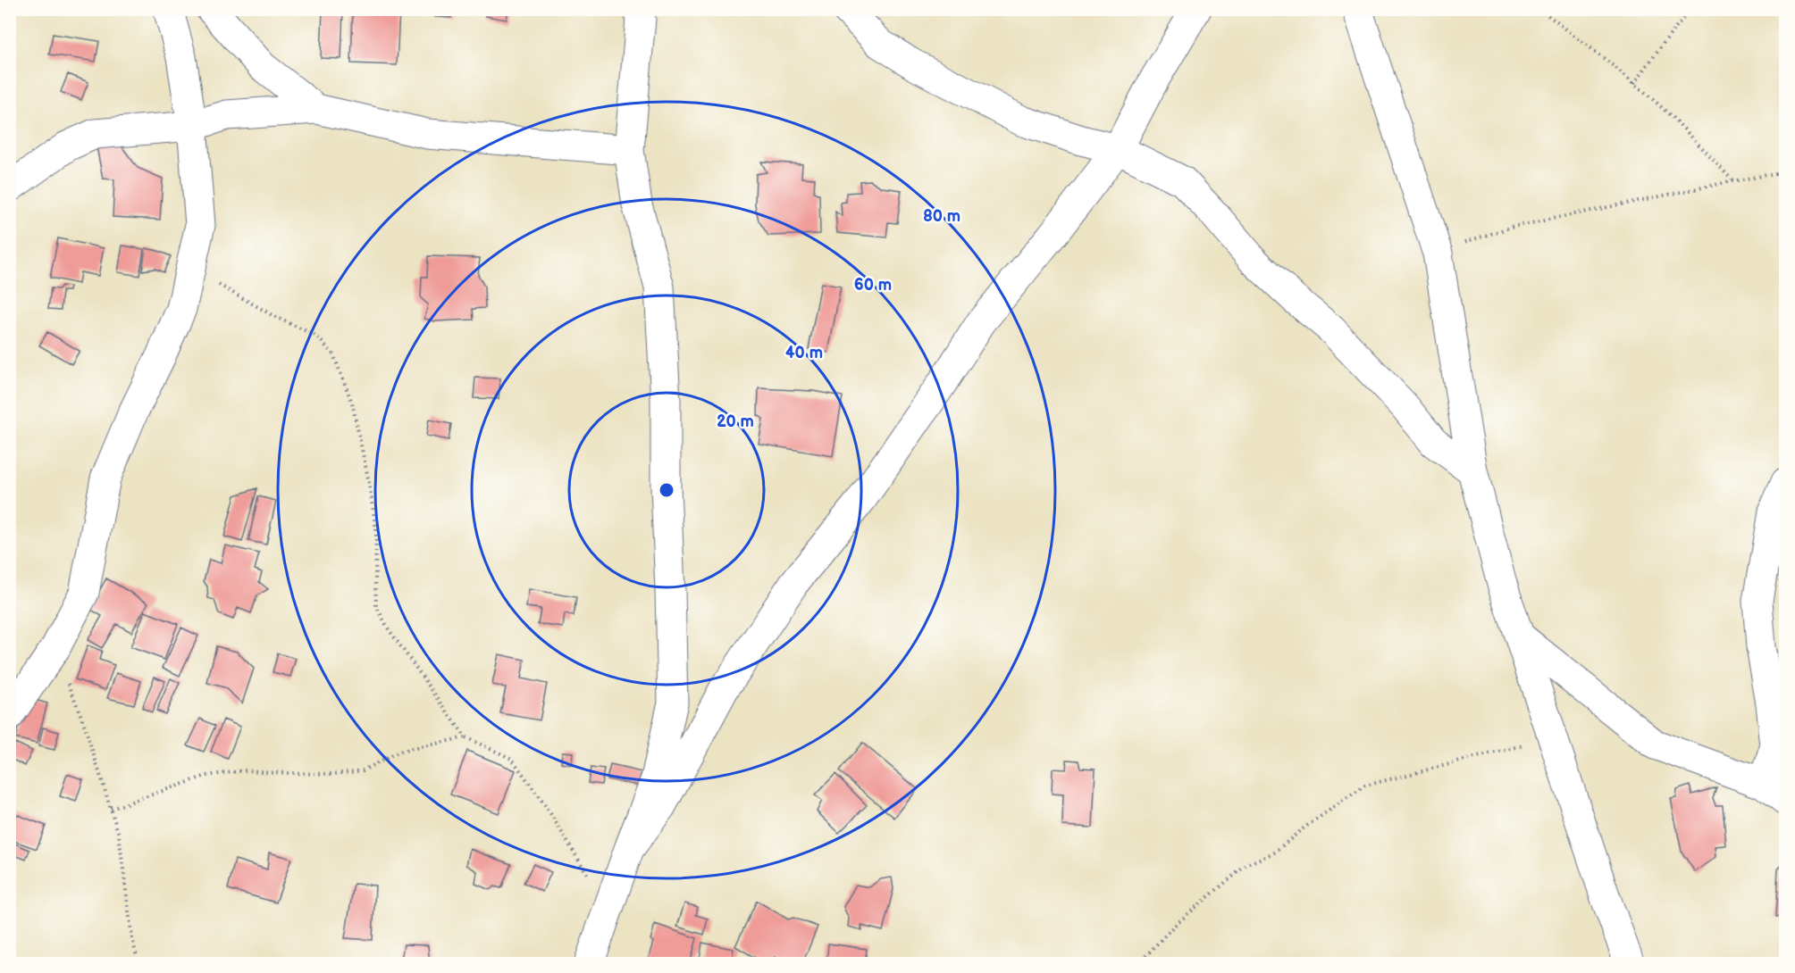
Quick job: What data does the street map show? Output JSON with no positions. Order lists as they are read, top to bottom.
{
  "rings": [
    "80 m",
    "60 m",
    "40 m",
    "20 m"
  ]
}
